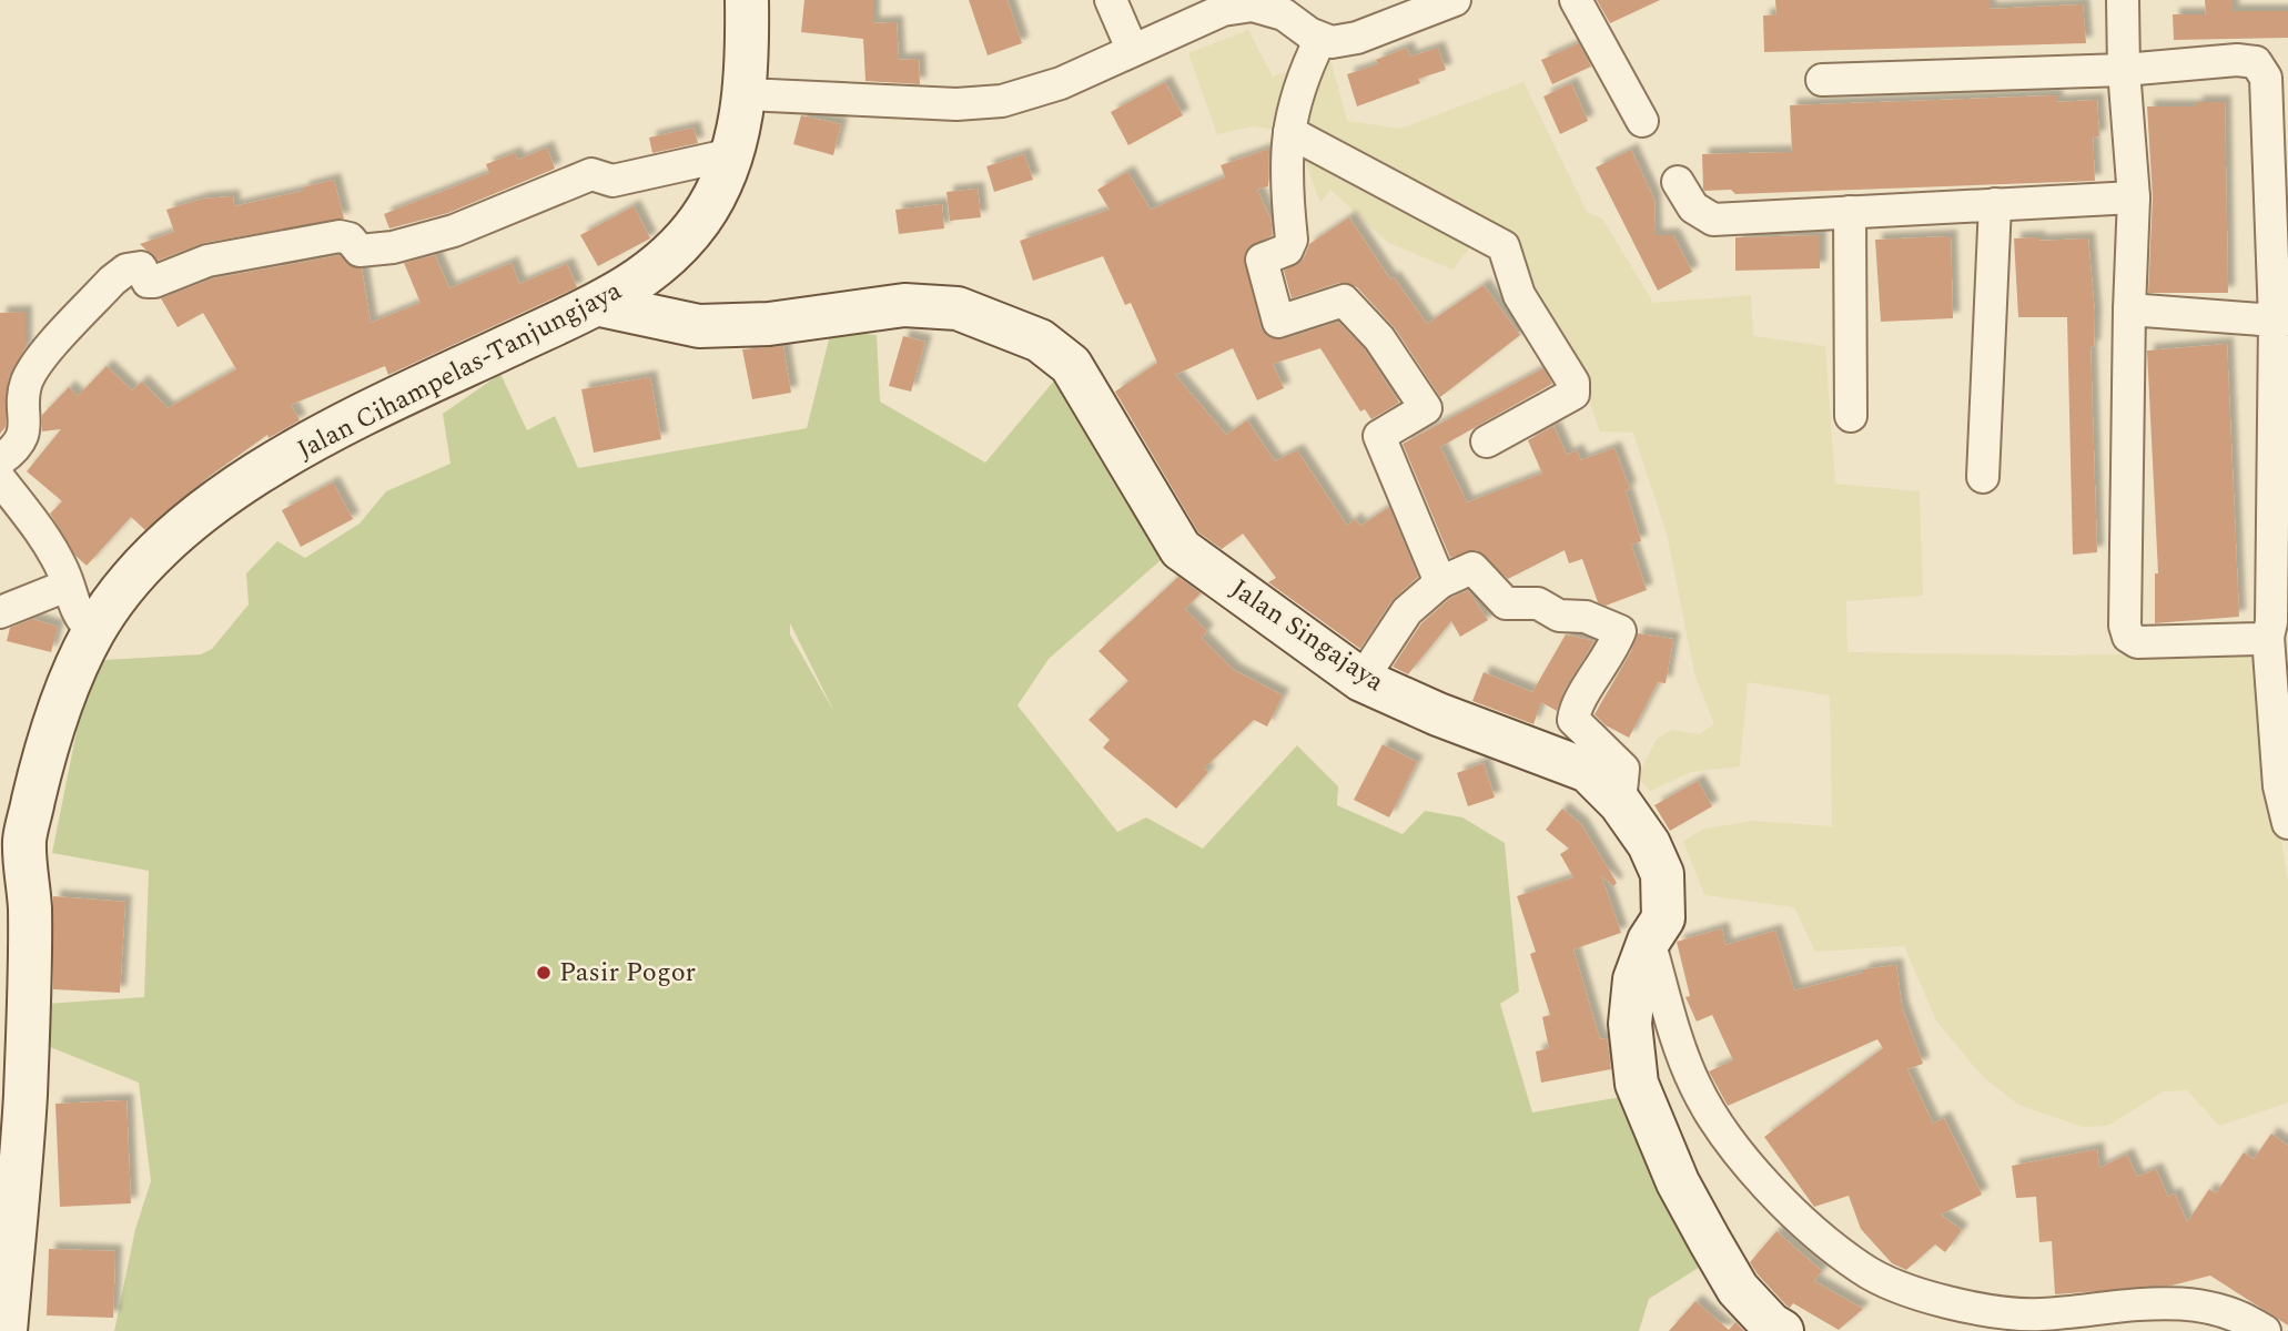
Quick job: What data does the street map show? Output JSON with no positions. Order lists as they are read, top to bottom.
{
  "streets": {
    "street": ["Jalan Cihampelas-Tanjungjaya", "Jalan Singajaya"]
  },
  "crossings": [
    ["Jalan Cihampelas-Tanjungjaya", "Jalan Singajaya"]
  ],
  "places": ["Pasir Pogor"]
}
